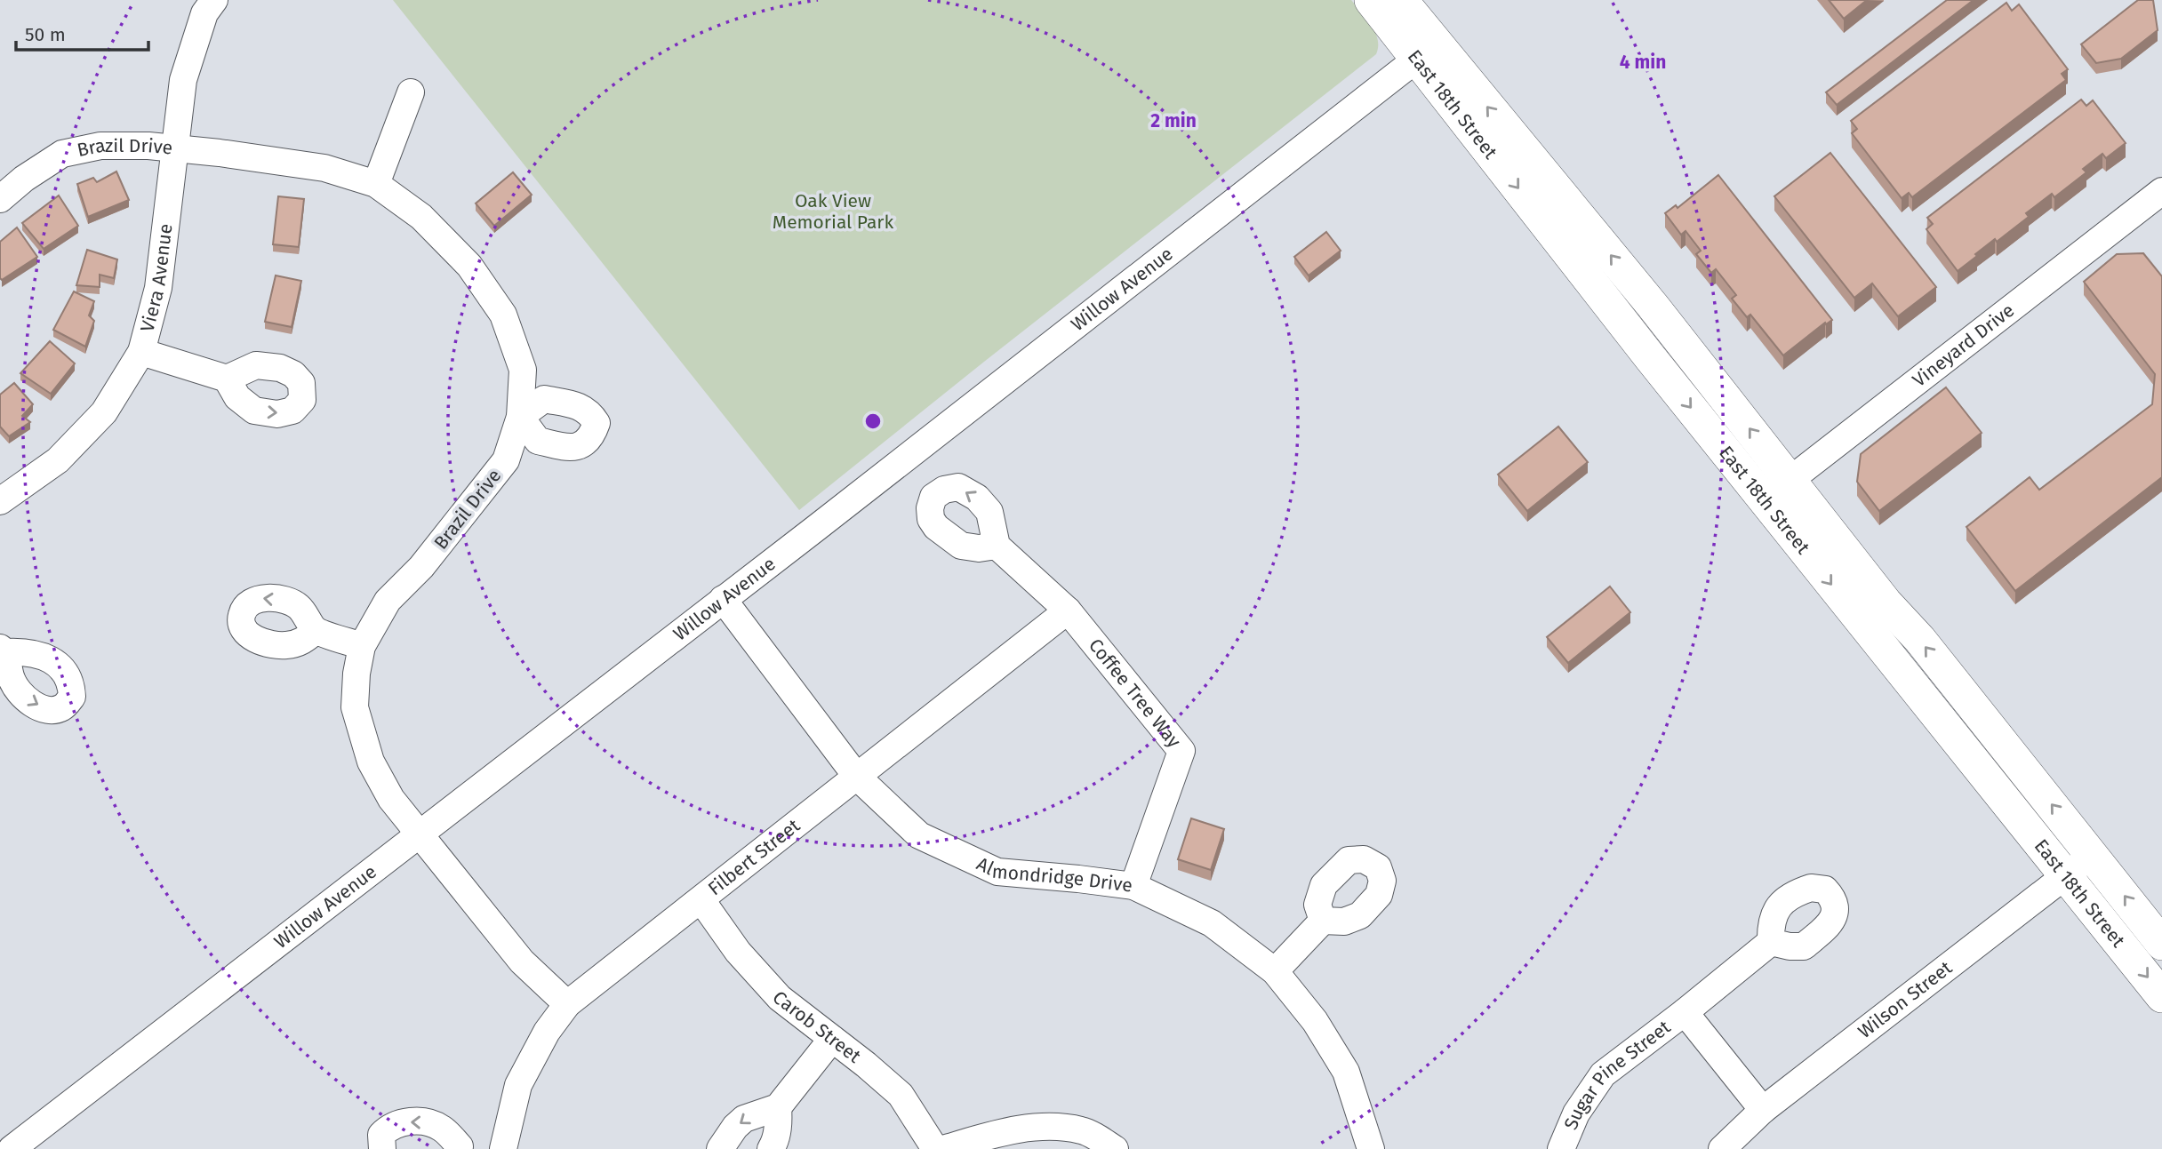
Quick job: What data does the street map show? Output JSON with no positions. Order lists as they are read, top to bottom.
{
  "streets": {
    "main road": ["East 18th Street"],
    "street": [
      "Brazil Drive",
      "Viera Avenue",
      "Willow Avenue",
      "Vineyard Drive",
      "Coffee Tree Way",
      "Filbert Street",
      "Almondridge Drive",
      "Wilson Street",
      "Carob Street",
      "Sugar Pine Street"
    ]
  },
  "crossings": [
    ["East 18th Street", "Willow Avenue"],
    ["East 18th Street", "Vineyard Drive"],
    ["East 18th Street", "Wilson Street"],
    ["Brazil Drive", "Viera Avenue"],
    ["Brazil Drive", "Willow Avenue"],
    ["Brazil Drive", "Filbert Street"],
    ["Willow Avenue", "Almondridge Drive"],
    ["Coffee Tree Way", "Filbert Street"],
    ["Coffee Tree Way", "Almondridge Drive"],
    ["Filbert Street", "Almondridge Drive"],
    ["Filbert Street", "Carob Street"]
  ],
  "parks": ["Oak View Memorial Park"],
  "scale_bar": "50 m",
  "rings": ["4 min", "2 min"]
}
